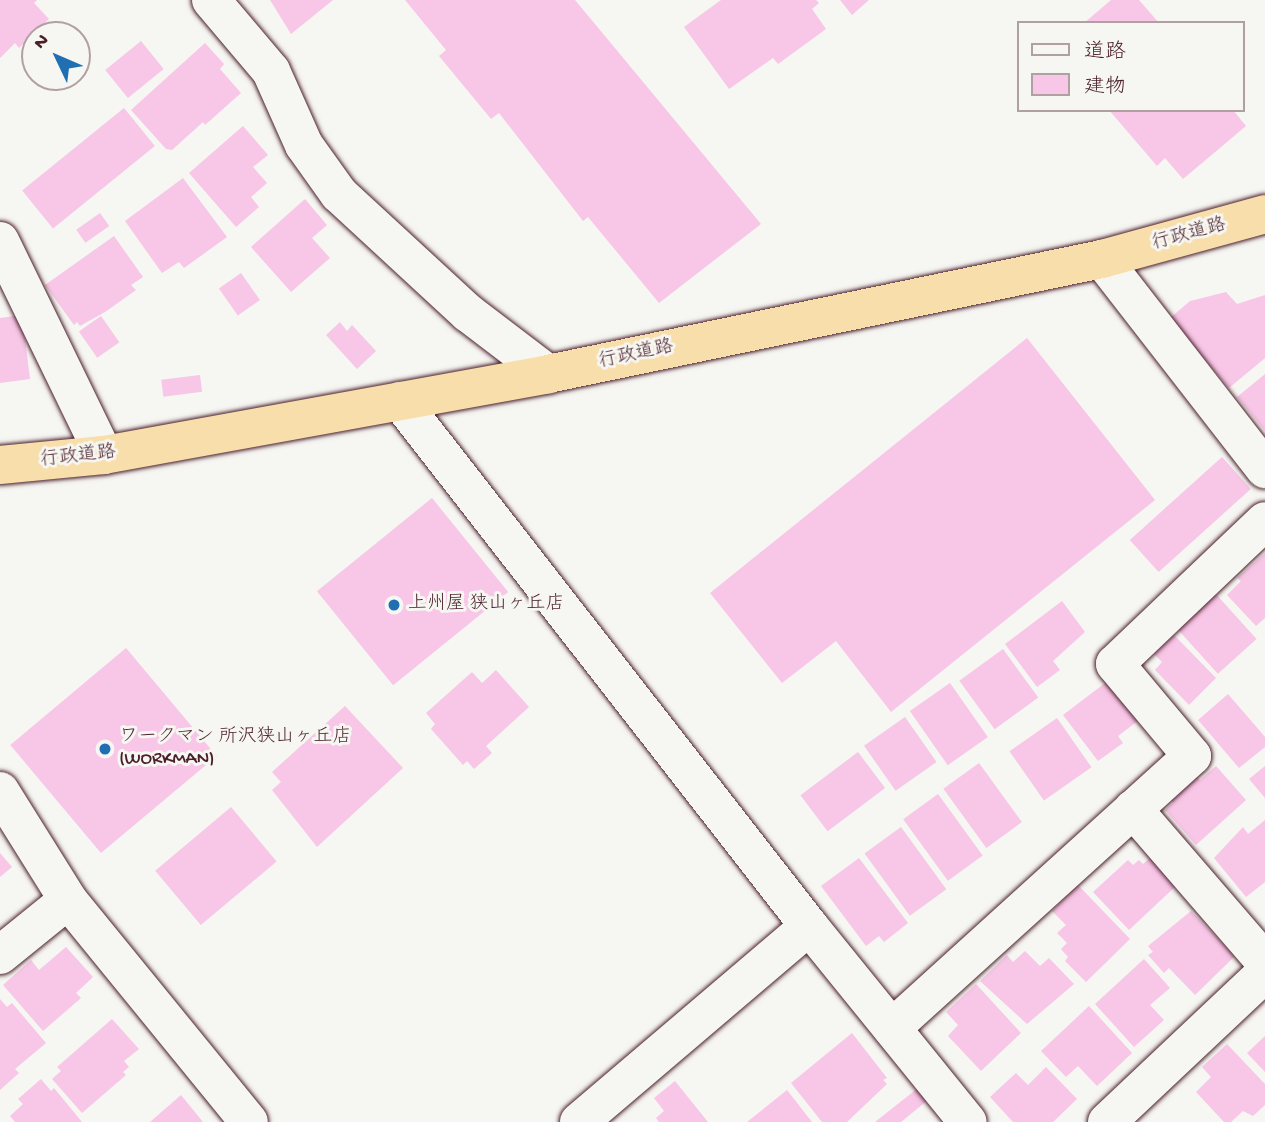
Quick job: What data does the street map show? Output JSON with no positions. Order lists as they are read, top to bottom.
{
  "streets": {
    "highway": ["行政道路"]
  },
  "places": ["上州屋 狭山ヶ丘店", "ワークマン 所沢狭山ヶ丘店 (WORKMAN)"],
  "legend": ["道路", "建物"],
  "north": "top left"
}
